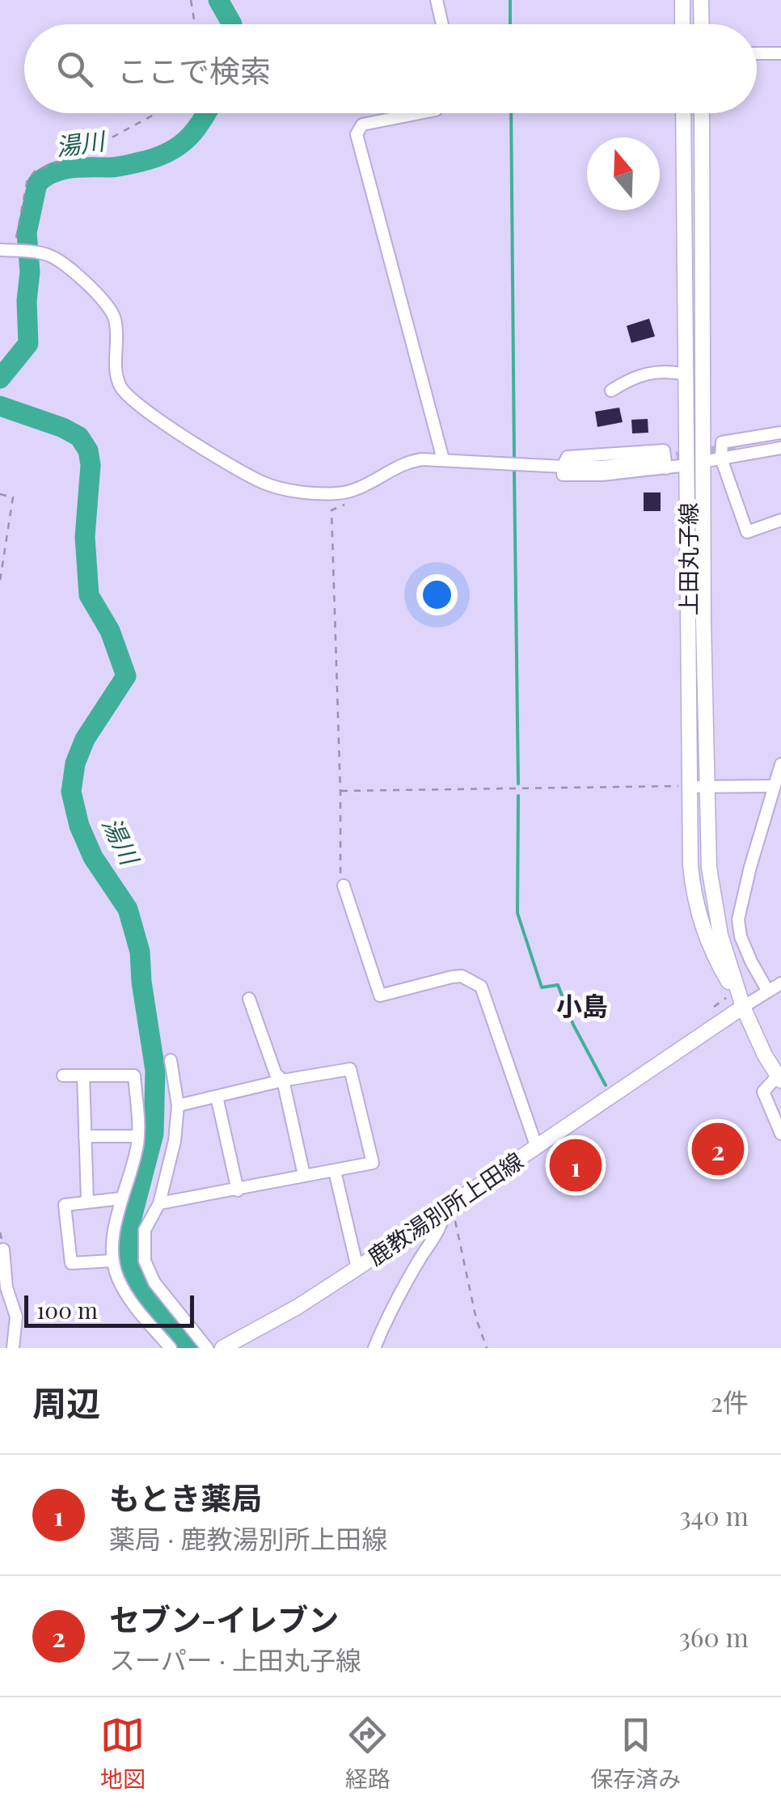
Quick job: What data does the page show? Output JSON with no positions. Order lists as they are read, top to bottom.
{
  "streets": {
    "main road": ["上田丸子線", "鹿教湯別所上田線"]
  },
  "crossings": [
    ["上田丸子線", "鹿教湯別所上田線"]
  ],
  "districts": ["小島"],
  "water": ["湯川"],
  "scale_bar": "100 m",
  "north": "top",
  "page": {
    "search": "ここで検索",
    "pins": ["2", "1"],
    "scale": "100 m",
    "heading": ["周辺", "2件"],
    "list": [
      {
        "mark": "1",
        "name": "もとき薬局",
        "note": "薬局 · 鹿教湯別所上田線",
        "value": "340 m"
      },
      {
        "mark": "2",
        "name": "セブン-イレブン",
        "note": "スーパー · 上田丸子線",
        "value": "360 m"
      }
    ],
    "nav": ["地図", "経路", "保存済み"]
  }
}
